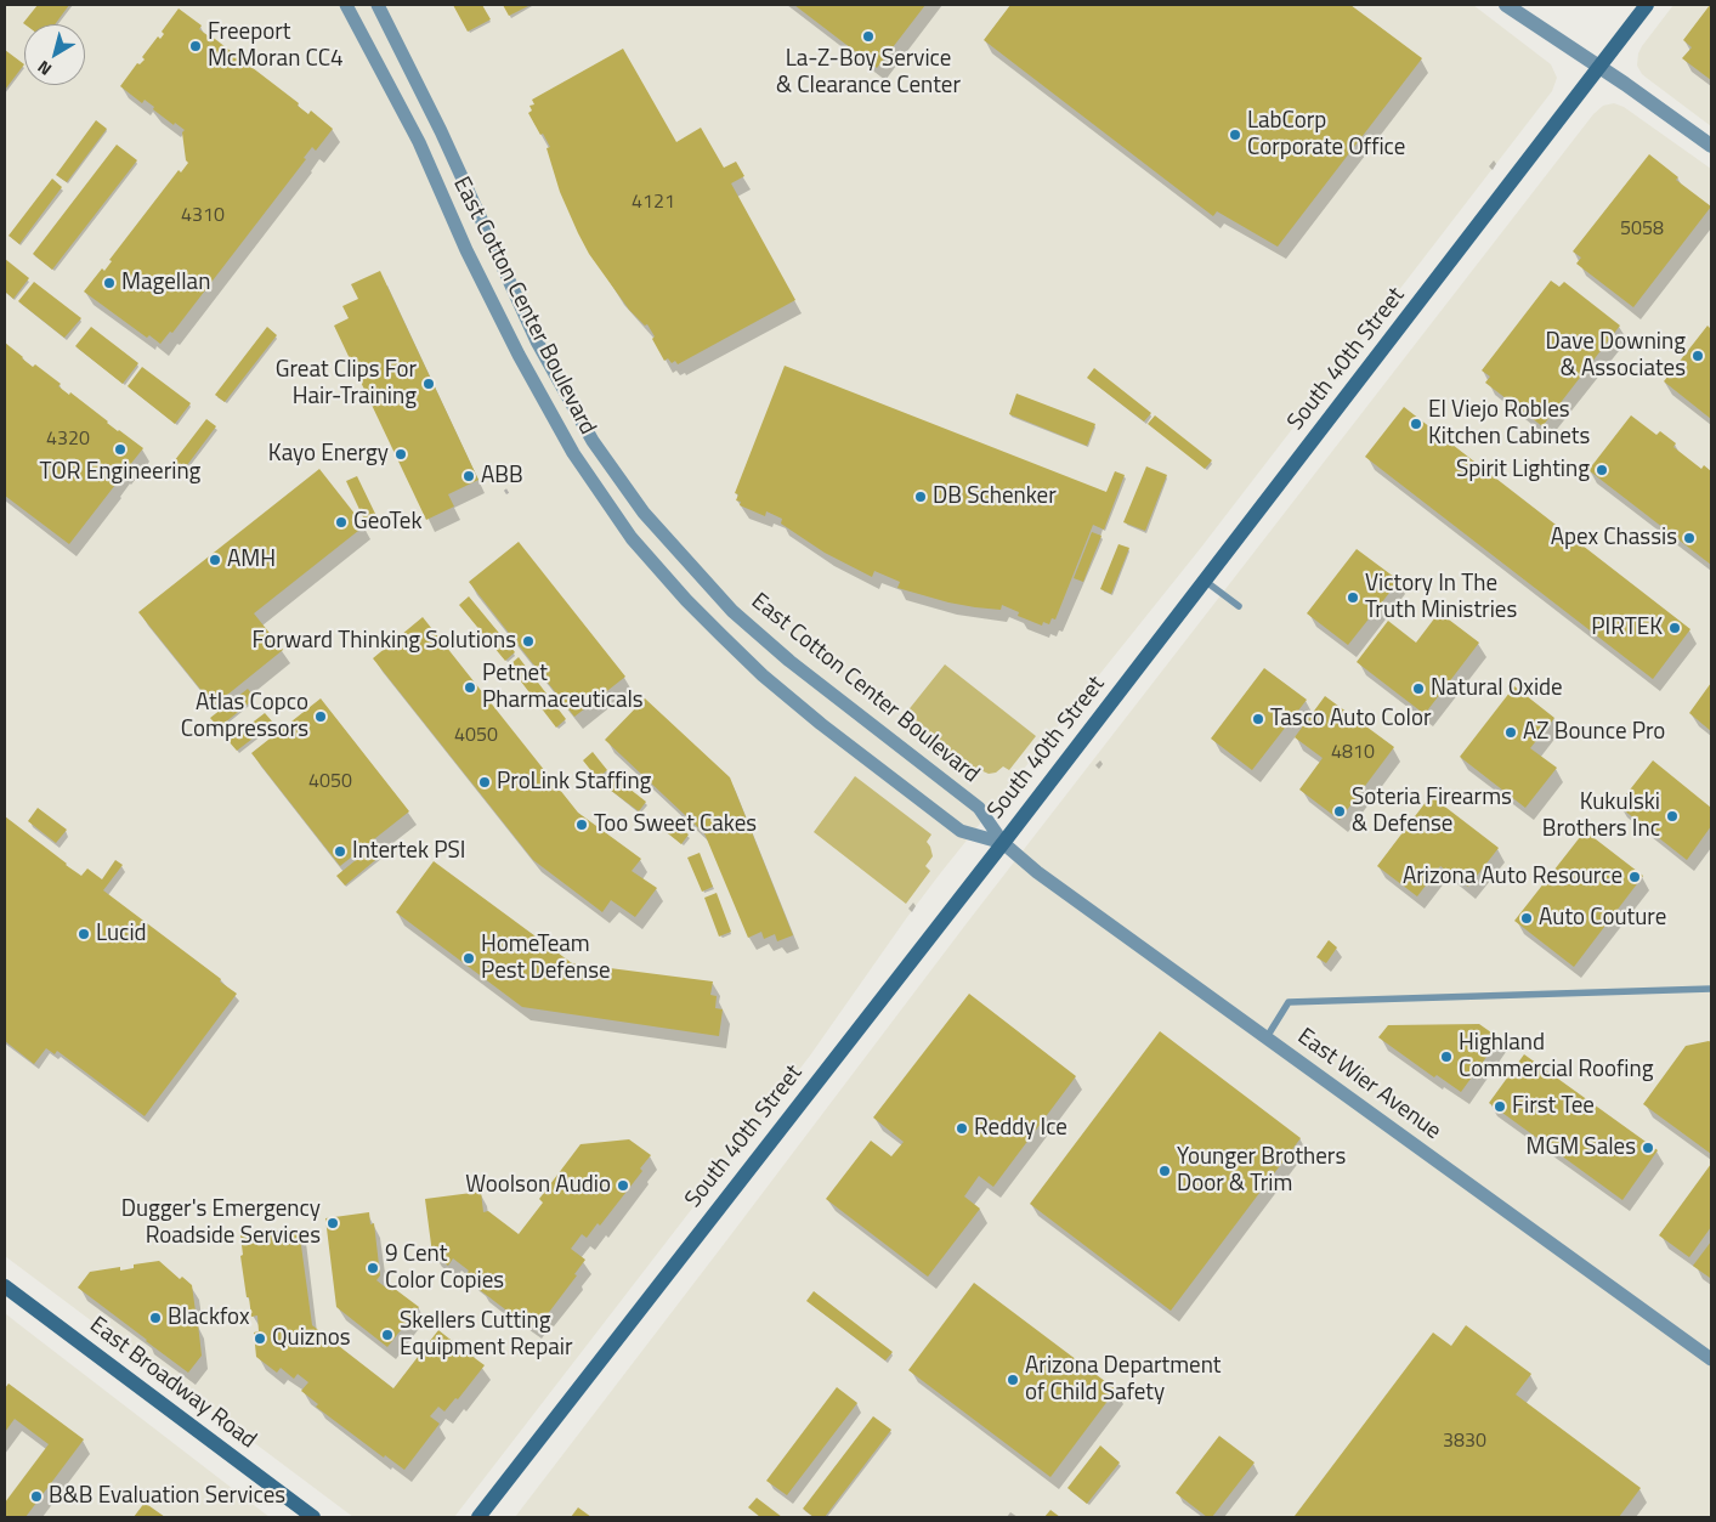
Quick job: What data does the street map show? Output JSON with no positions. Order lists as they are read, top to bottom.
{
  "streets": {
    "main road": ["South 40th Street", "East Broadway Road"],
    "street": ["East Cotton Center Boulevard", "East Wier Avenue"]
  },
  "crossings": [
    ["East Cotton Center Boulevard", "South 40th Street"],
    ["East Cotton Center Boulevard", "East Wier Avenue"],
    ["South 40th Street", "East Wier Avenue"]
  ],
  "places": [
    "La-Z-Boy Service & Clearance Center",
    "Freeport McMoran CC4",
    "LabCorp Corporate Office",
    "Magellan",
    "Dave Downing & Associates",
    "Great Clips For Hair-Training",
    "El Viejo Robles Kitchen Cabinets",
    "TOR Engineering",
    "Kayo Energy",
    "Spirit Lighting",
    "ABB",
    "DB Schenker",
    "GeoTek",
    "Apex Chassis",
    "AMH",
    "Victory In The Truth Ministries",
    "PIRTEK",
    "Forward Thinking Solutions",
    "Petnet Pharmaceuticals",
    "Natural Oxide",
    "Atlas Copco Compressors",
    "Tasco Auto Color",
    "AZ Bounce Pro",
    "ProLink Staffing",
    "Soteria Firearms & Defense",
    "Kukulski Brothers Inc",
    "Too Sweet Cakes",
    "Intertek PSI",
    "Arizona Auto Resource",
    "Auto Couture",
    "Lucid",
    "HomeTeam Pest Defense",
    "Highland Commercial Roofing",
    "First Tee",
    "Reddy Ice",
    "MGM Sales",
    "Younger Brothers Door & Trim",
    "Woolson Audio",
    "Dugger's Emergency Roadside Services",
    "9 Cent Color Copies",
    "Blackfox",
    "Skellers Cutting Equipment Repair",
    "Quiznos",
    "Arizona Department of Child Safety",
    "B&B Evaluation Services"
  ],
  "house_numbers": [
    "4121",
    "4310",
    "5058",
    "4320",
    "4050",
    "4810",
    "4050",
    "3830"
  ],
  "north": "bottom left"
}
